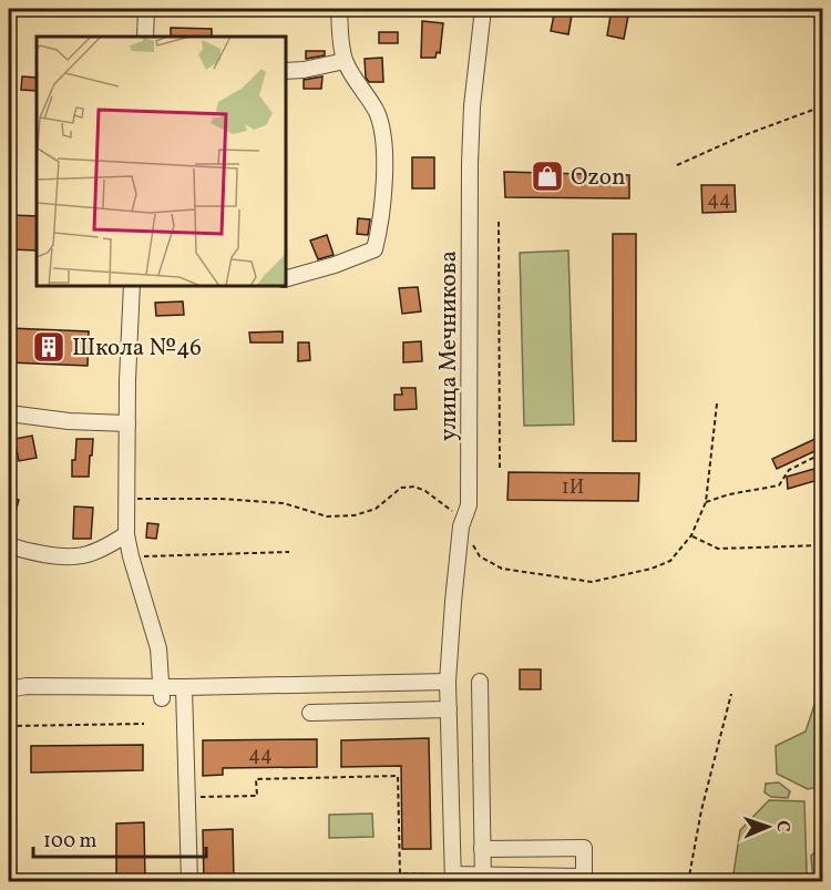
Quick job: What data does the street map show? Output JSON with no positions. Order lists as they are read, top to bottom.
{
  "streets": {
    "street": ["улица Мечникова"]
  },
  "places": {
    "shop": ["Ozon"],
    "building": ["Школа №46"]
  },
  "house_numbers": ["44", "1И", "44"],
  "scale_bar": "100 m",
  "north": "right"
}
